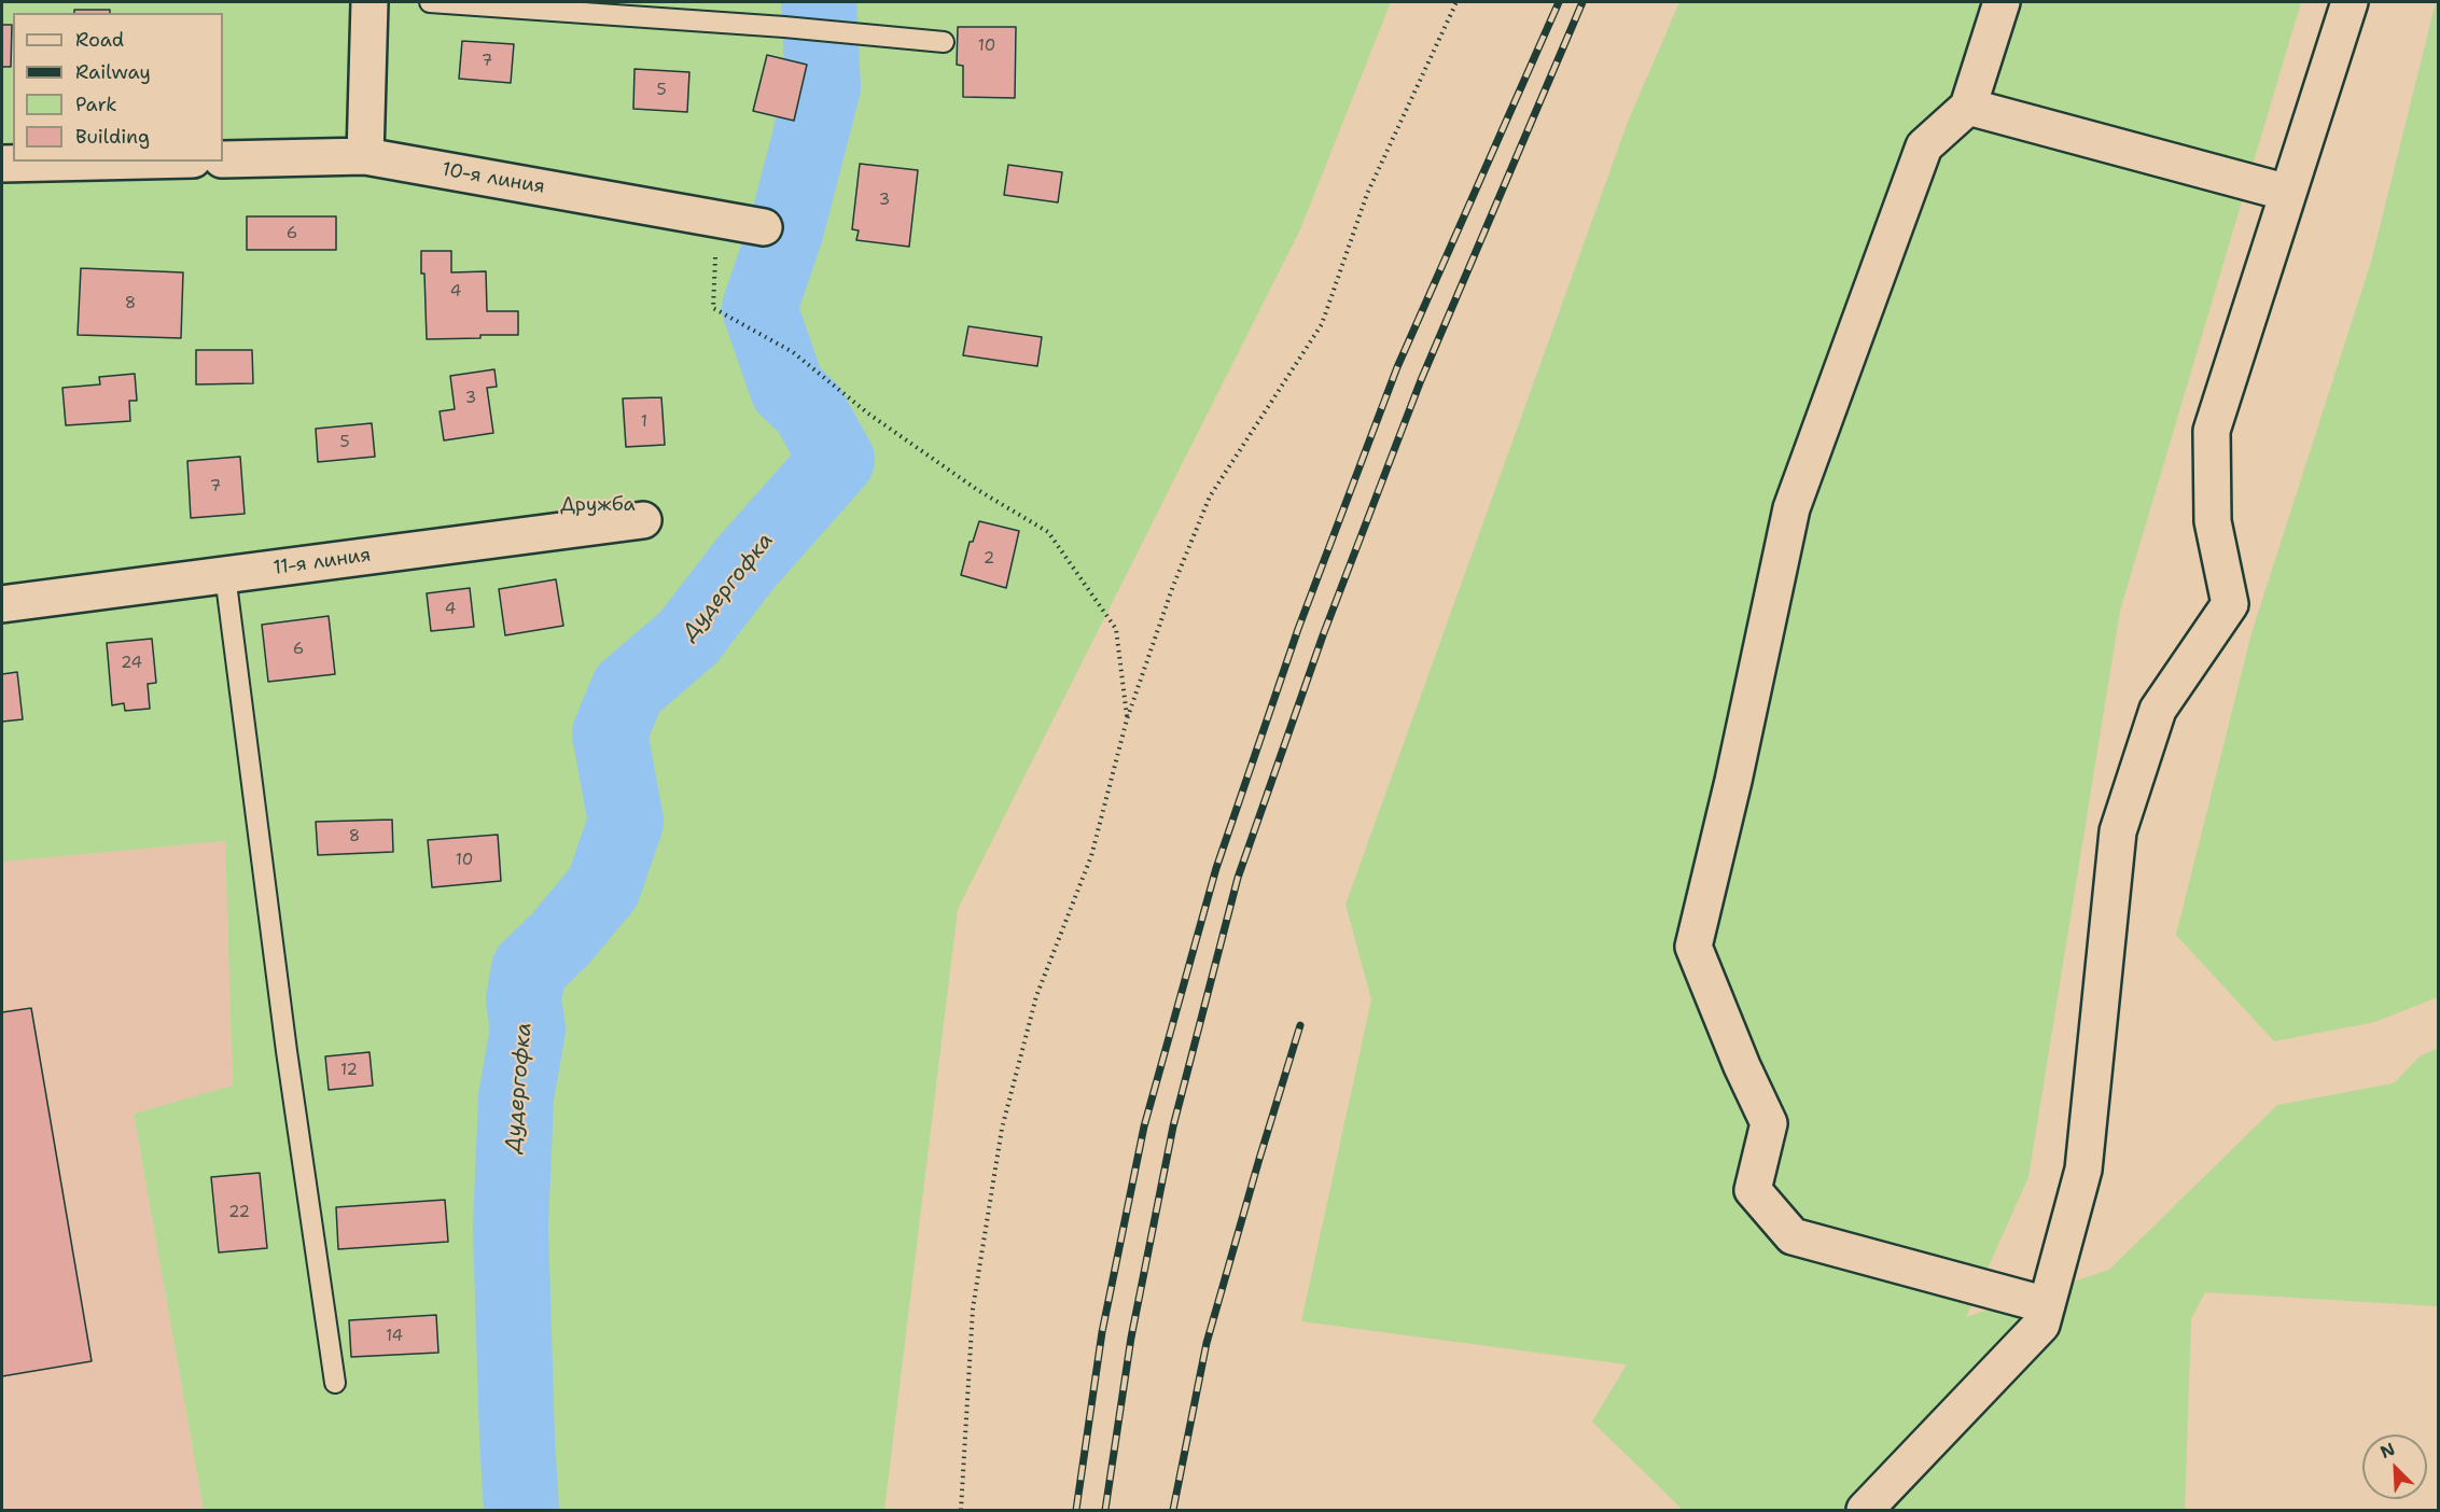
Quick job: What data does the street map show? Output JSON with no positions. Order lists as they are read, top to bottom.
{
  "streets": {
    "street": ["10-я линия", "11-я линия"]
  },
  "water": ["Дудергофка"],
  "parks": ["Дружба"],
  "house_numbers": [
    "10",
    "7",
    "5",
    "3",
    "6",
    "4",
    "8",
    "3",
    "1",
    "5",
    "7",
    "2",
    "4",
    "6",
    "24",
    "8",
    "10",
    "12",
    "22",
    "14"
  ],
  "legend": [
    "Road",
    "Railway",
    "Park",
    "Building"
  ],
  "north": "top left"
}
